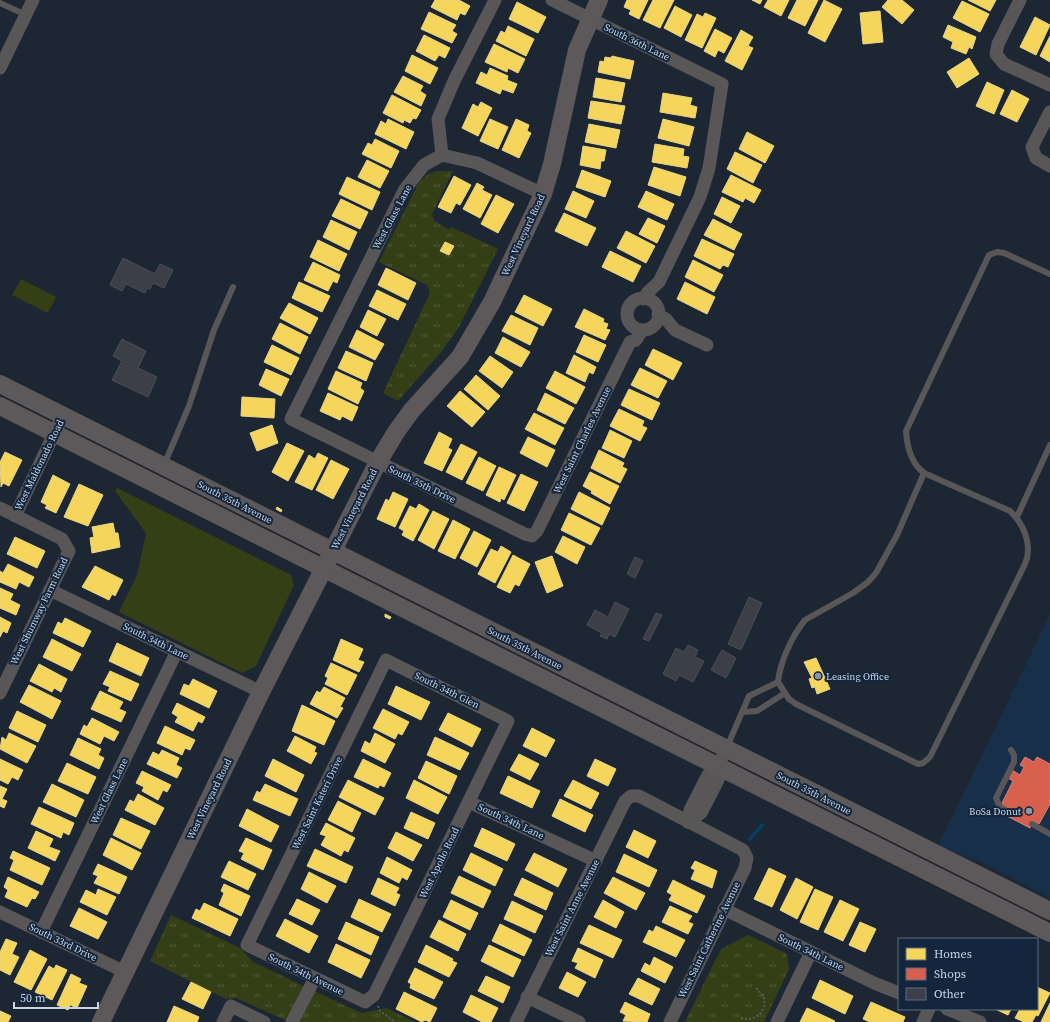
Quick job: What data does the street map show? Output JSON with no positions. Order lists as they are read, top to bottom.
{
  "streets": {
    "main road": ["West Vineyard Road", "South 35th Avenue"],
    "street": [
      "South 36th Lane",
      "West Glass Lane",
      "West Saint Charles Avenue",
      "West Maldonado Road",
      "South 35th Drive",
      "West Shumway Farm Road",
      "South 34th Lane",
      "South 34th Glen",
      "West Saint Kateri Drive",
      "West Apollo Road",
      "West Saint Anne Avenue",
      "West Saint Catherine Avenue",
      "South 33rd Drive",
      "South 34th Avenue"
    ]
  },
  "crossings": [
    ["South 36th Lane", "West Vineyard Road"],
    ["West Glass Lane", "South 35th Drive"],
    ["West Glass Lane", "South 34th Lane"],
    ["West Glass Lane", "South 33rd Drive"],
    ["West Vineyard Road", "South 35th Drive"],
    ["West Vineyard Road", "South 35th Avenue"],
    ["West Vineyard Road", "South 34th Lane"],
    ["West Vineyard Road", "South 33rd Drive"],
    ["West Saint Charles Avenue", "South 35th Drive"],
    ["West Maldonado Road", "South 35th Avenue"],
    ["West Maldonado Road", "West Shumway Farm Road"],
    ["West Shumway Farm Road", "South 34th Lane"],
    ["South 34th Lane", "West Apollo Road"],
    ["South 34th Lane", "West Saint Anne Avenue"],
    ["South 34th Lane", "West Saint Catherine Avenue"],
    ["South 34th Glen", "West Saint Kateri Drive"],
    ["South 34th Glen", "West Apollo Road"],
    ["West Saint Kateri Drive", "South 34th Avenue"],
    ["West Apollo Road", "South 34th Avenue"],
    ["West Saint Anne Avenue", "West Saint Catherine Avenue"]
  ],
  "places": ["Leasing Office", "BoSa Donut"],
  "legend": ["Homes", "Shops", "Other"],
  "scale_bar": "50 m"
}
